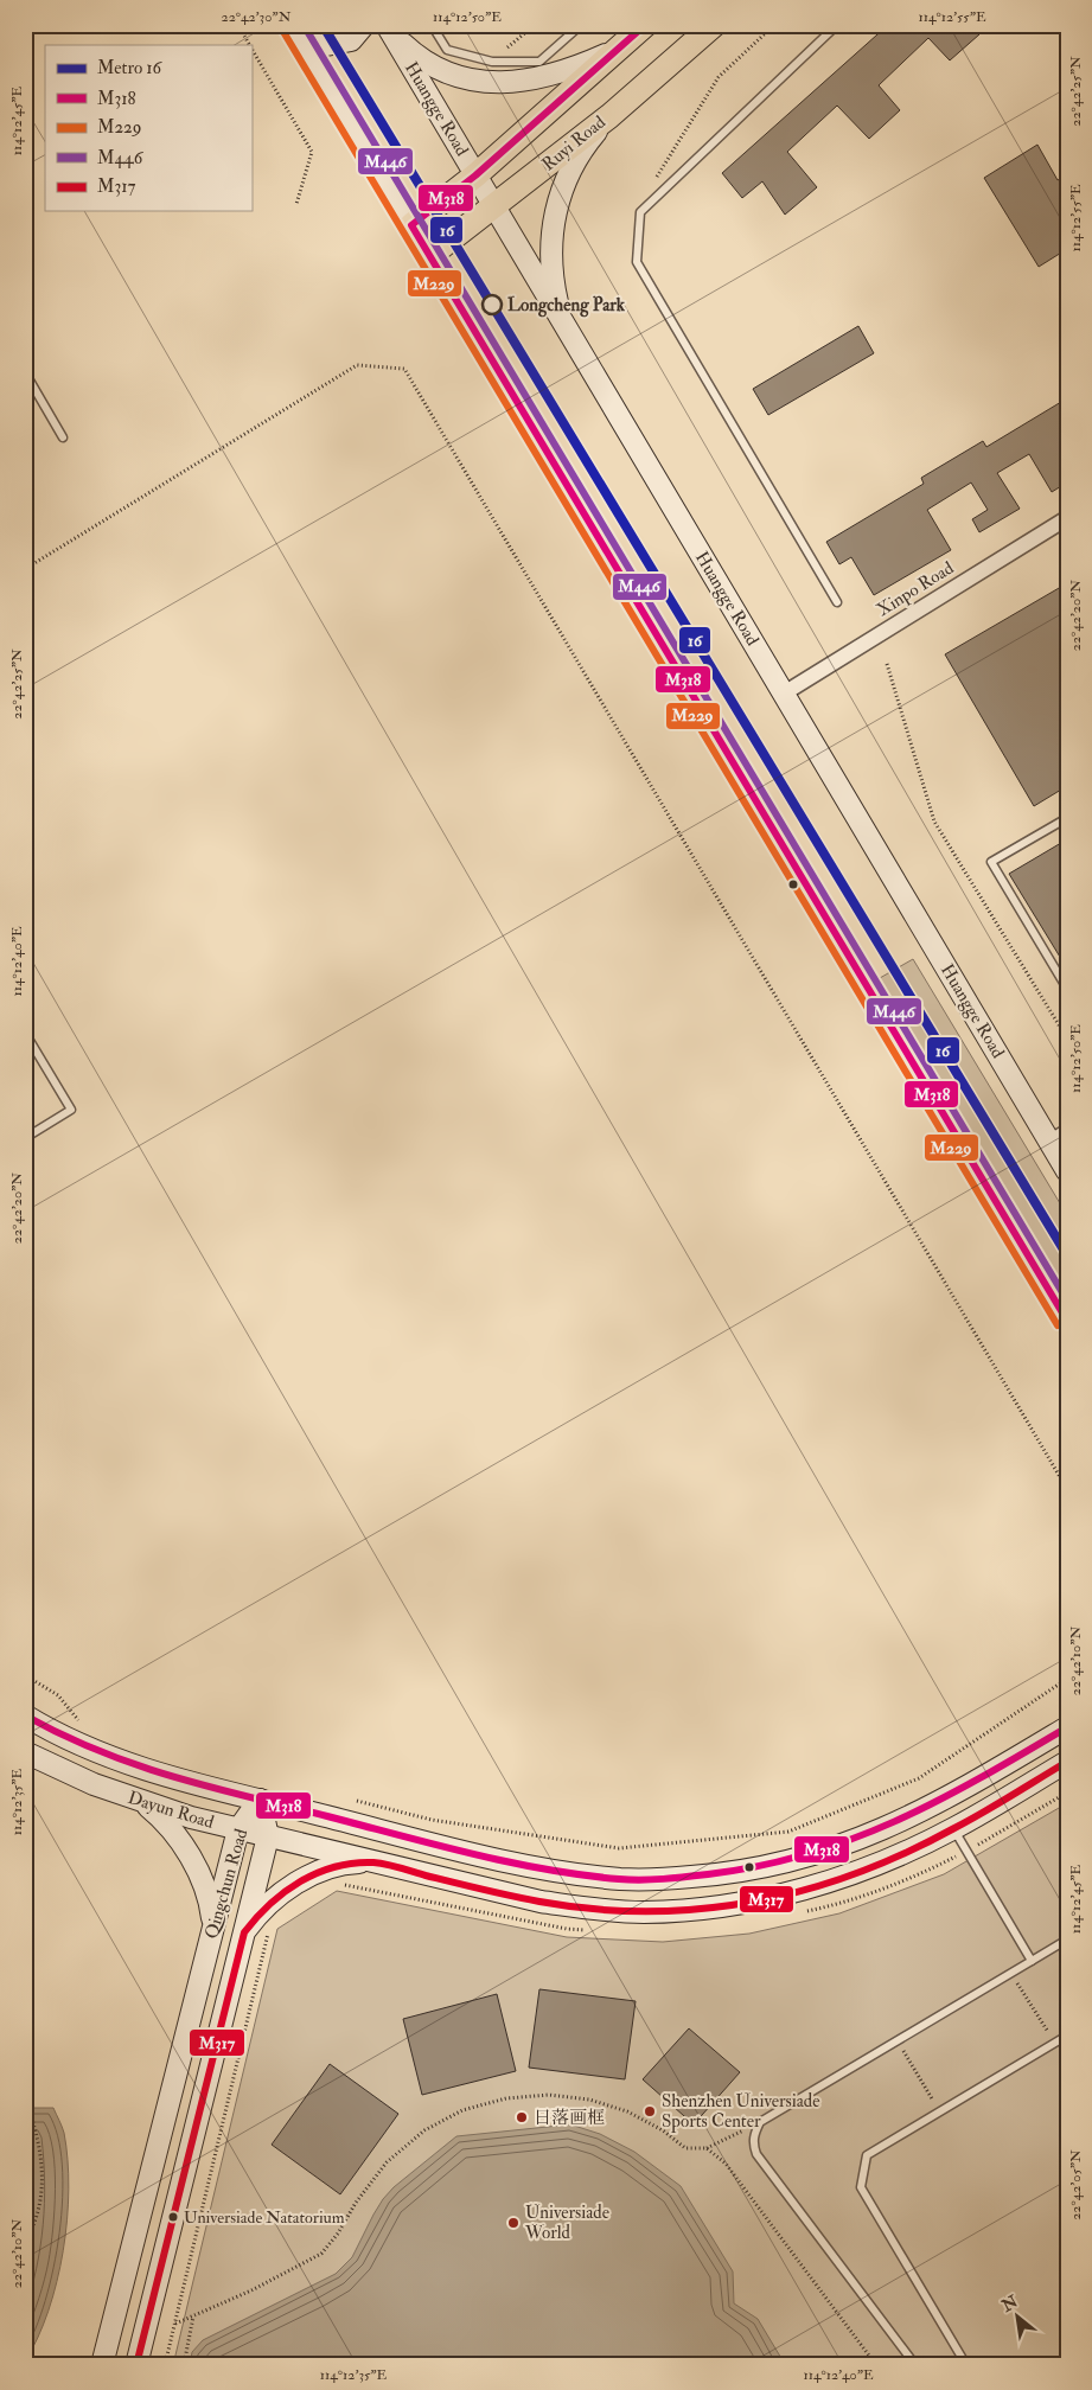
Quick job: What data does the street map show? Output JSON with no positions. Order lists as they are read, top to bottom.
{
  "streets": {
    "main road": ["Ruyi Road"],
    "street": [
      "Huangge Road",
      "Xinpo Road",
      "Dayun Road",
      "Qingchun Road"
    ]
  },
  "crossings": [
    ["Huangge Road", "Ruyi Road"],
    ["Huangge Road", "Xinpo Road"],
    ["Dayun Road", "Qingchun Road"]
  ],
  "places": [
    "Longcheng Park",
    "Shenzhen Universiade Sports Center",
    "日落画框",
    "Universiade Natatorium",
    "Universiade World"
  ],
  "lines": [
    "metro line 16",
    "transit line M318",
    "transit line M446",
    "transit line M229",
    "transit line M317"
  ],
  "legend": [
    "Metro 16",
    "M318",
    "M229",
    "M446",
    "M317"
  ],
  "north": "top left",
  "coordinates": [
    "22°42'30\"N",
    "114°12'50\"E",
    "114°12'55\"E",
    "22°42'25\"N",
    "114°12'45\"E",
    "22°42'20\"N",
    "114°12'40\"E",
    "22°42'10\"N",
    "114°12'35\"E",
    "22°42'05\"N"
  ]
}
